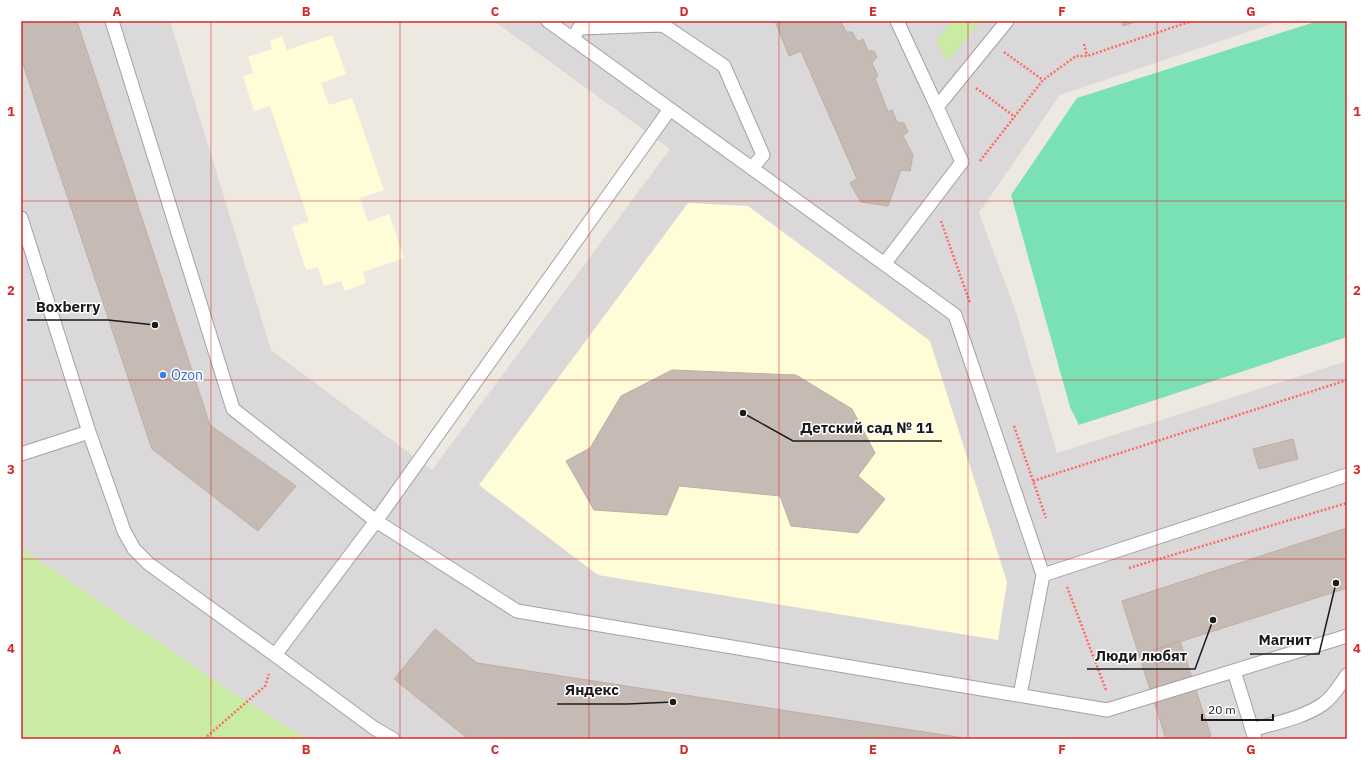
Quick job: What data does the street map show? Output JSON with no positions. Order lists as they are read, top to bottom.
{
  "places": [
    "Boxberry",
    "Ozon",
    "Детский сад № 11",
    "Магнит",
    "Люди любят",
    "Яндекс"
  ],
  "scale_bar": "20 m",
  "grid": {
    "columns": [
      "A",
      "B",
      "C",
      "D",
      "E",
      "F",
      "G"
    ],
    "rows": [
      "1",
      "2",
      "3",
      "4"
    ]
  }
}
